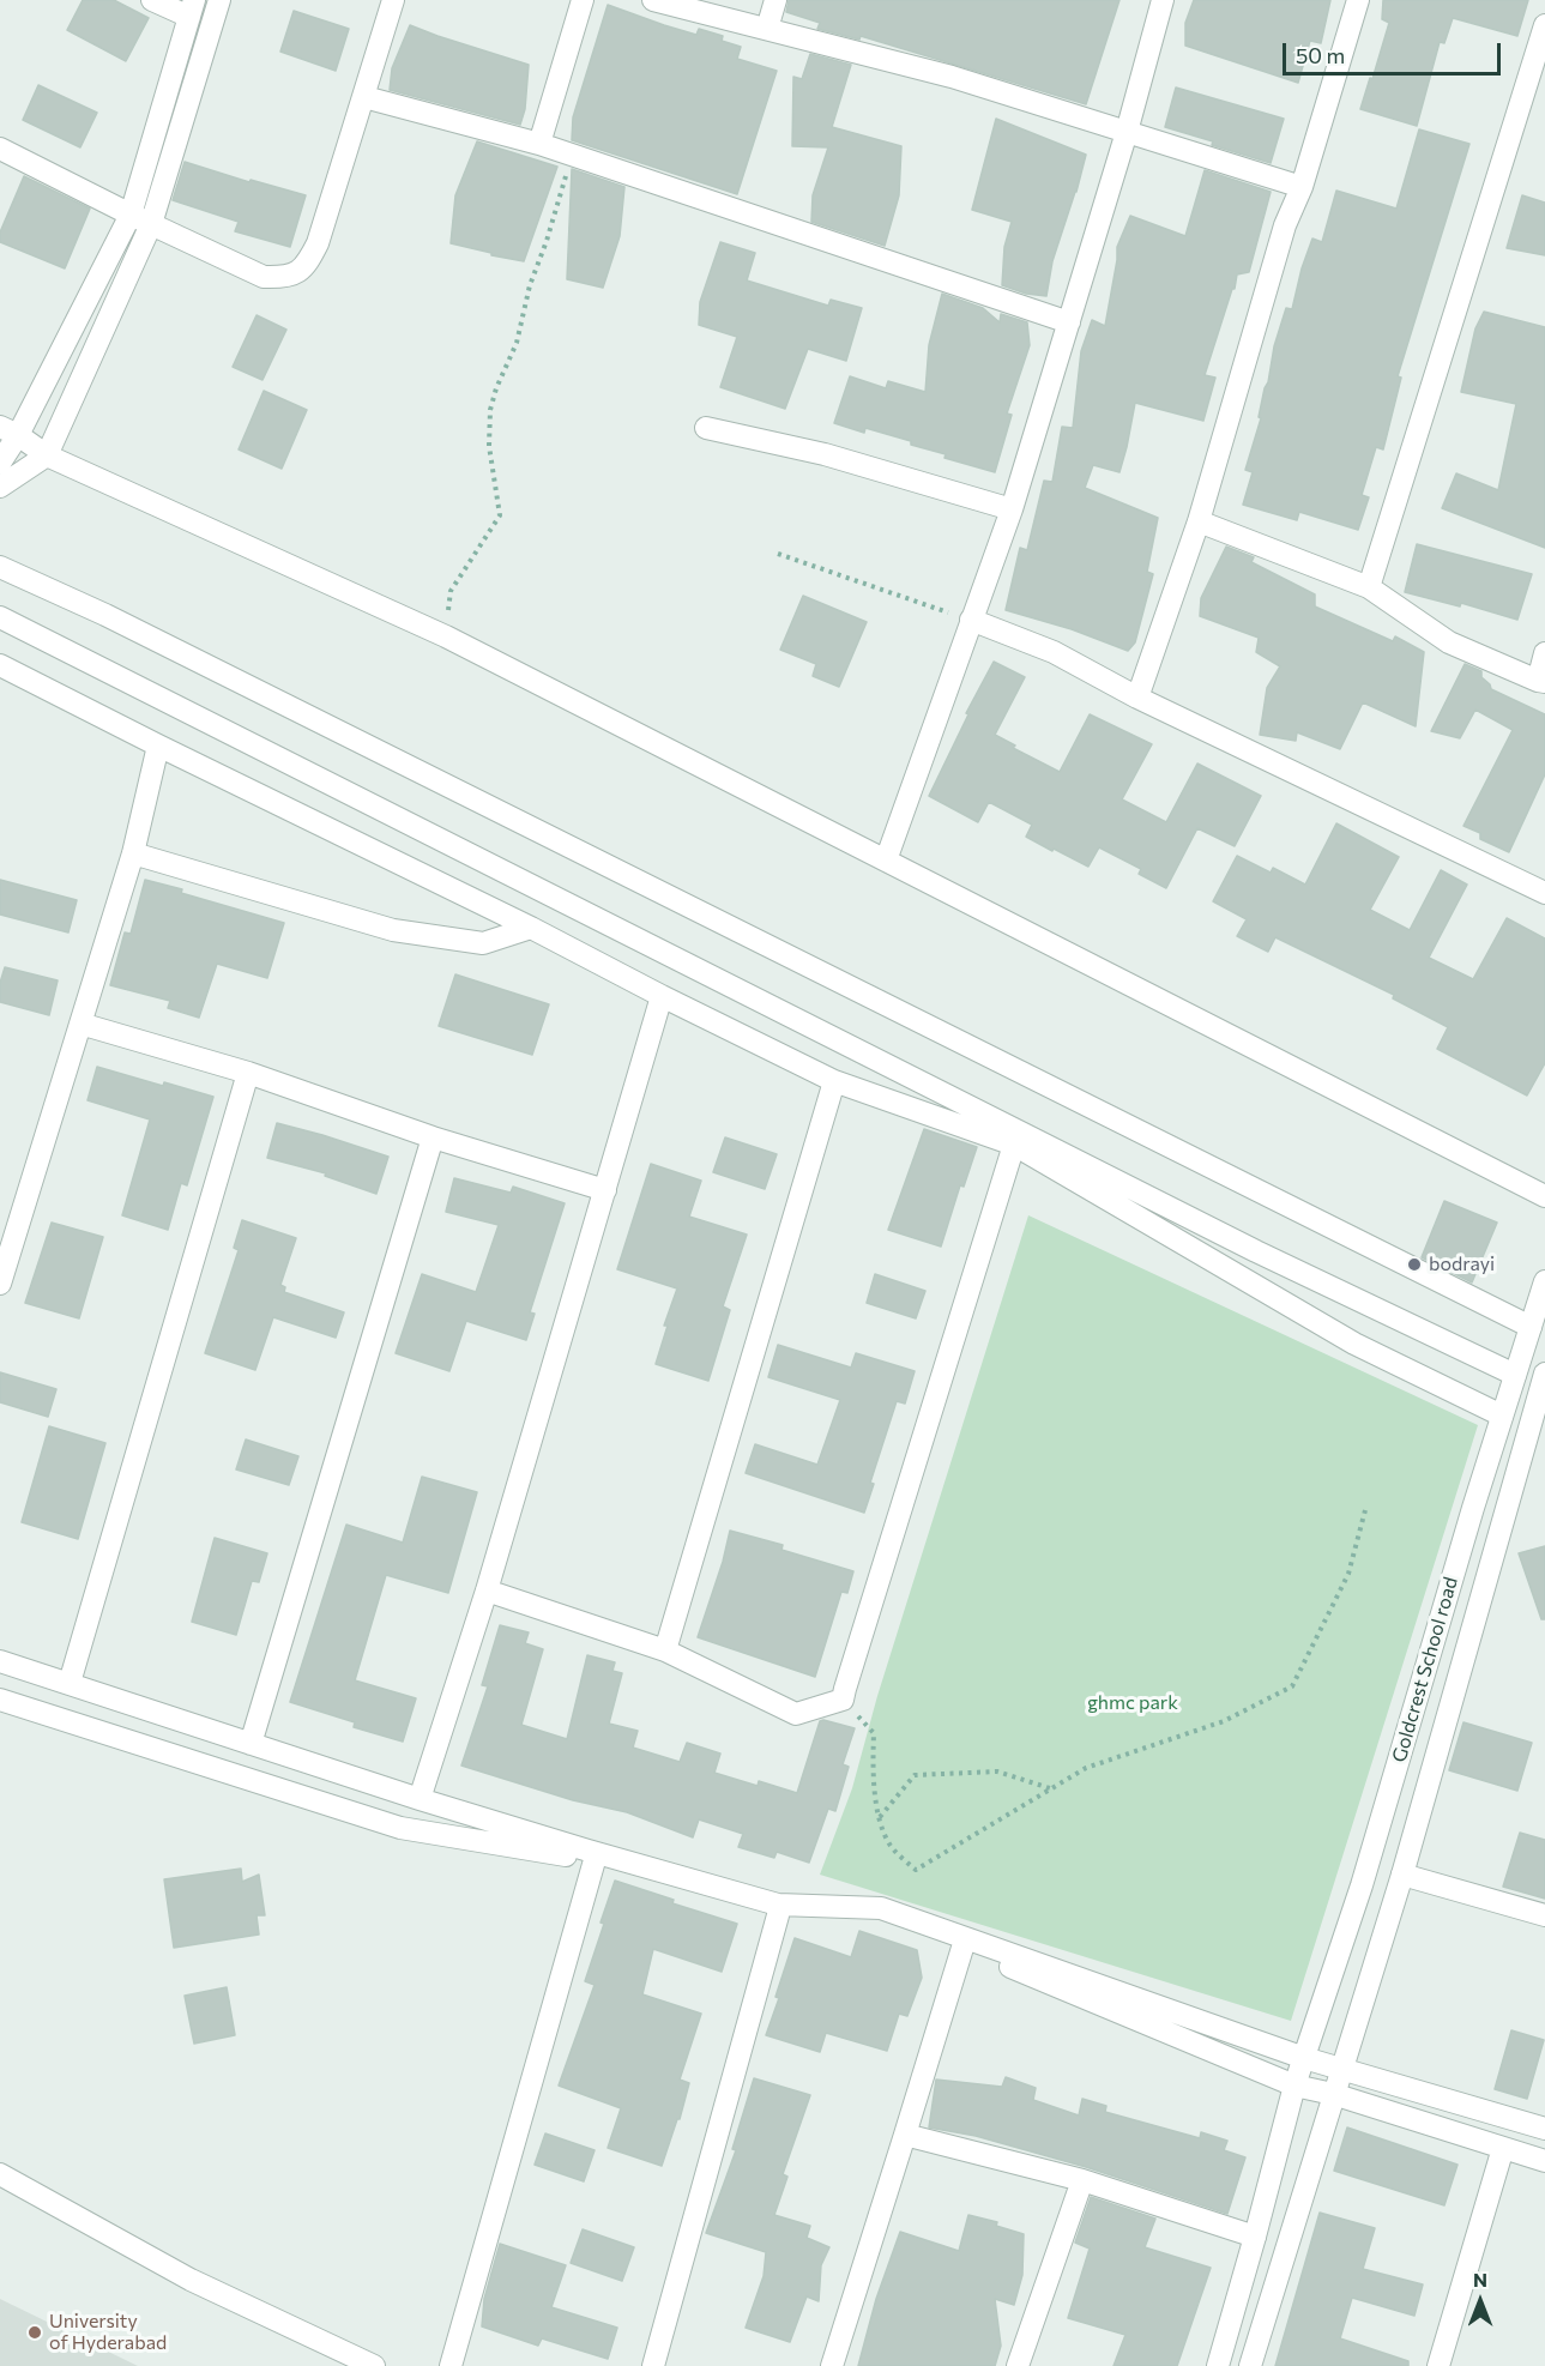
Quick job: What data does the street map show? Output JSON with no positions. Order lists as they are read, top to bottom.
{
  "streets": {
    "street": ["Goldcrest School road"]
  },
  "parks": ["ghmc park"],
  "places": ["bodrayi", "University of Hyderabad"],
  "scale_bar": "50 m",
  "north": "top"
}
